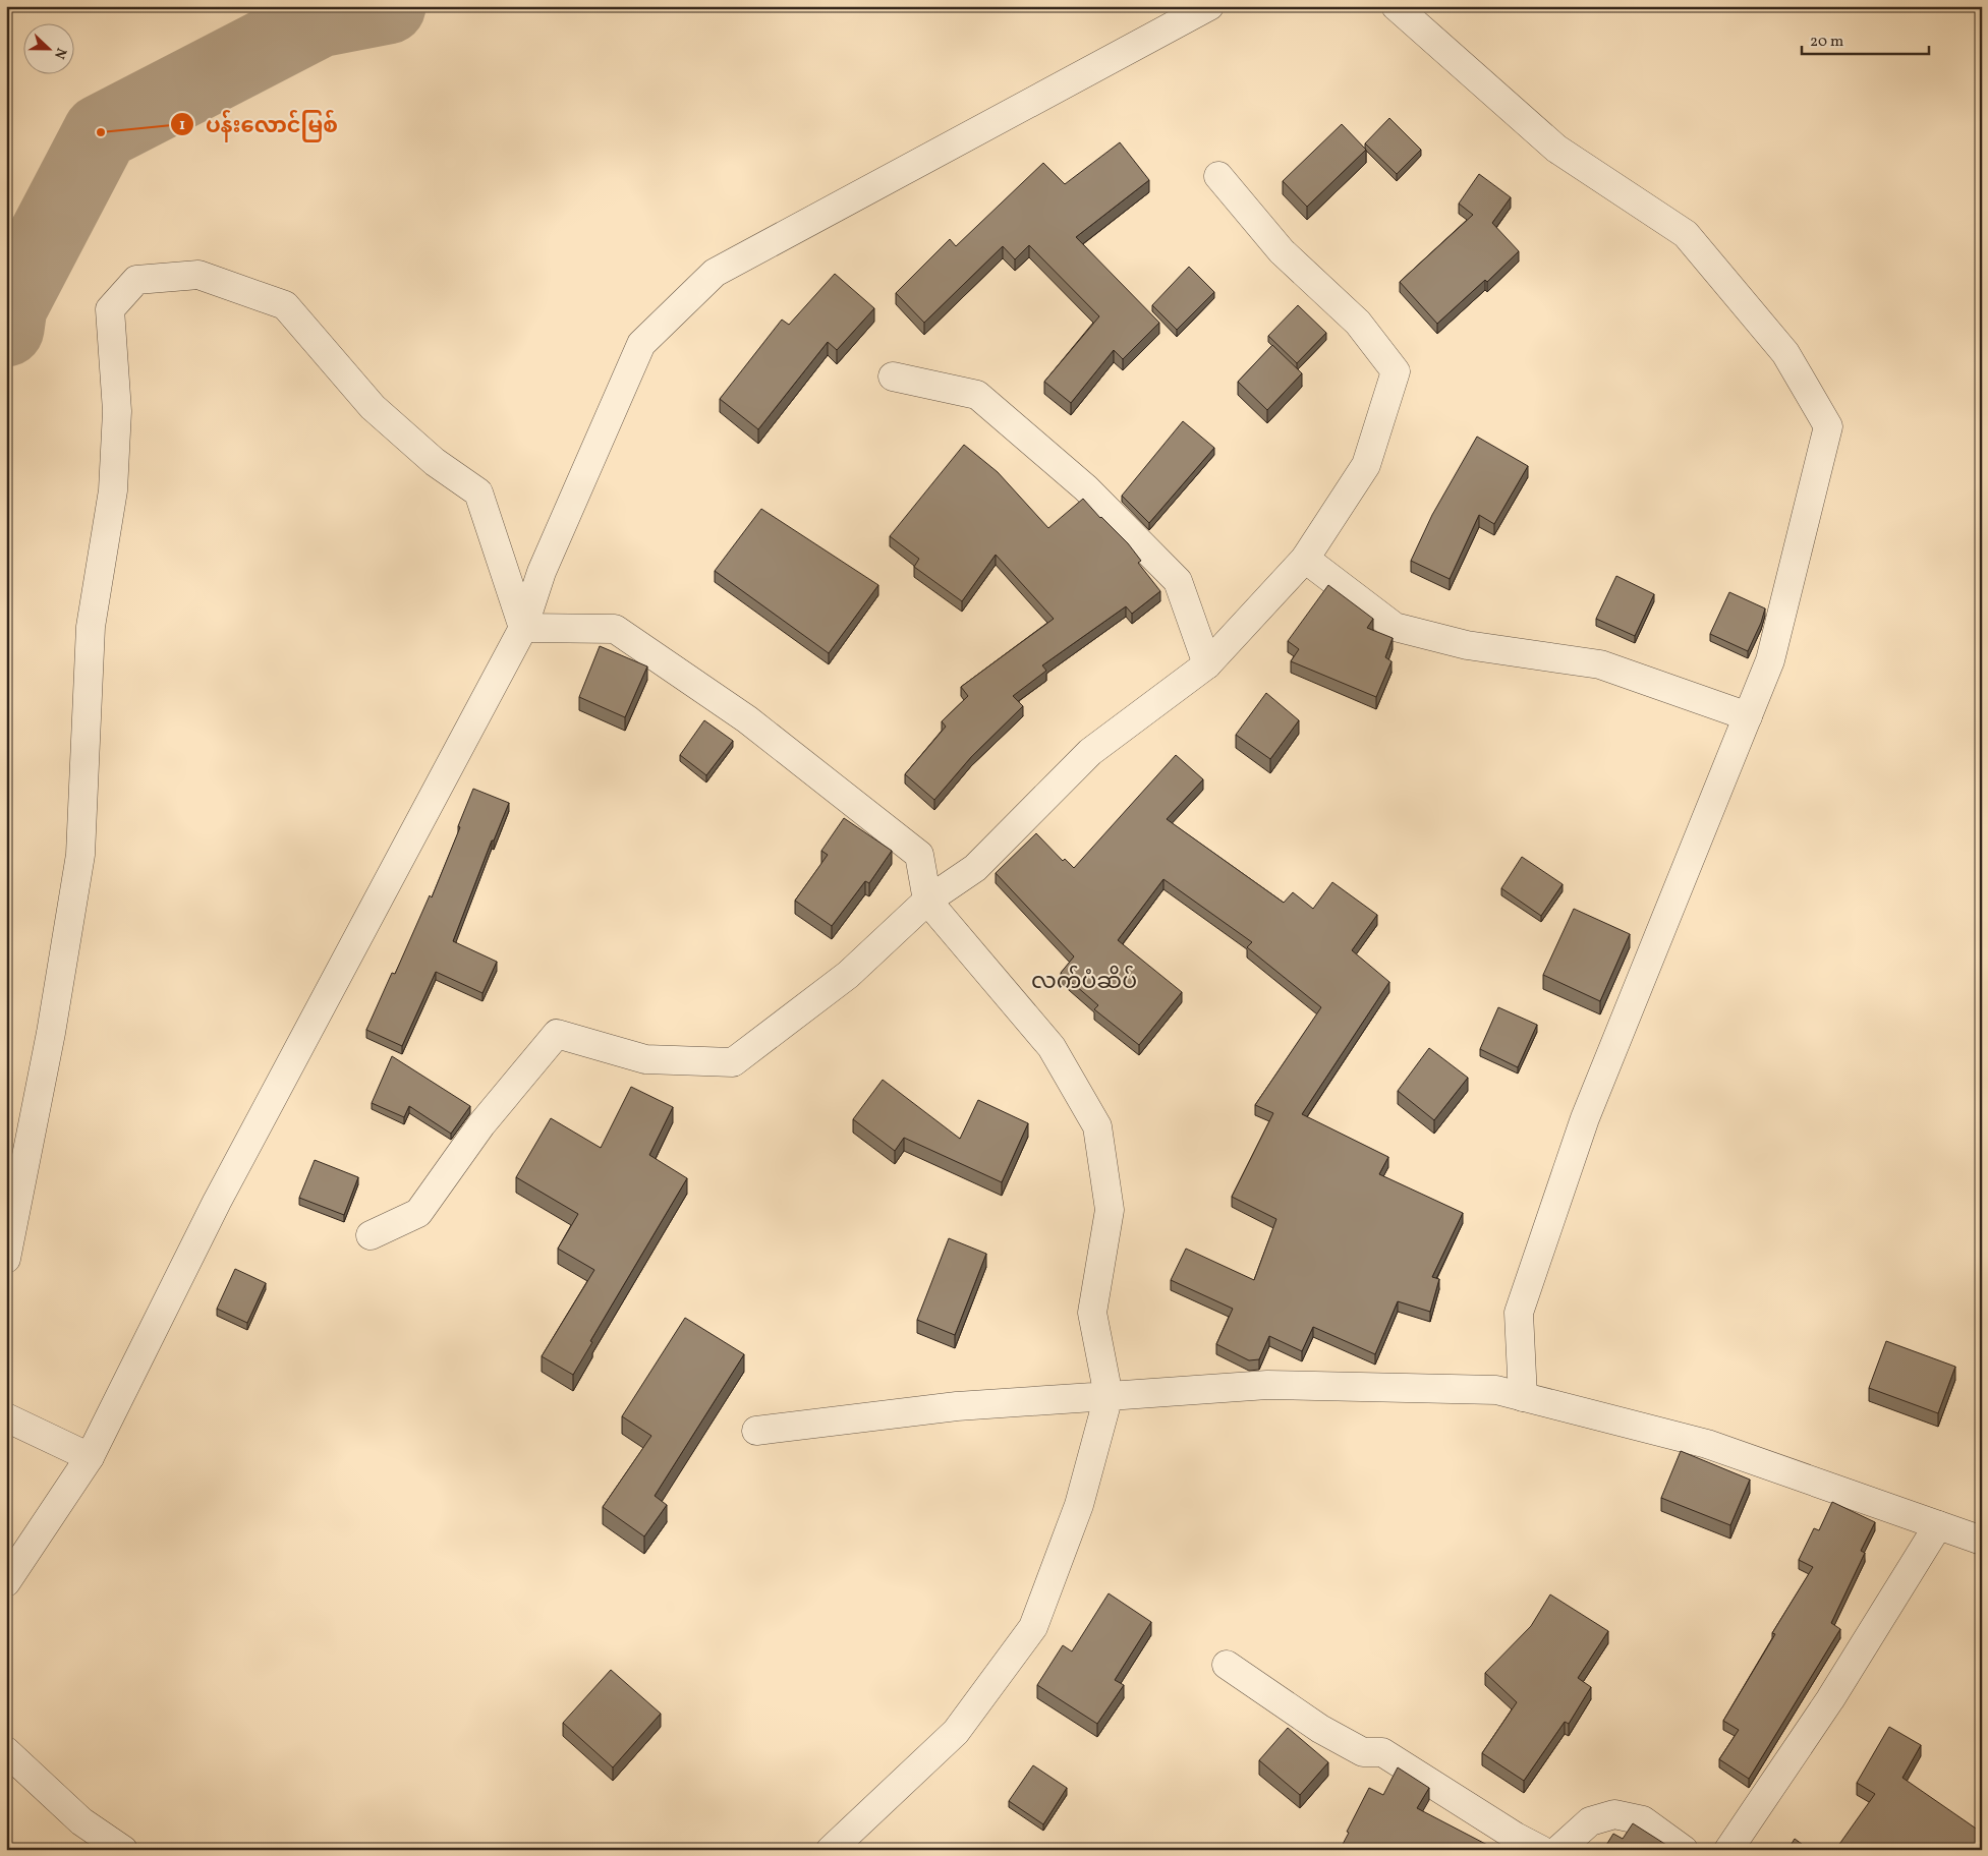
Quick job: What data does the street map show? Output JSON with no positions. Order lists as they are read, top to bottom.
{
  "districts": ["လက်ပံဆိပ်"],
  "places": ["ပန်းလောင်မြစ်"],
  "scale_bar": "20 m",
  "north": "right"
}
